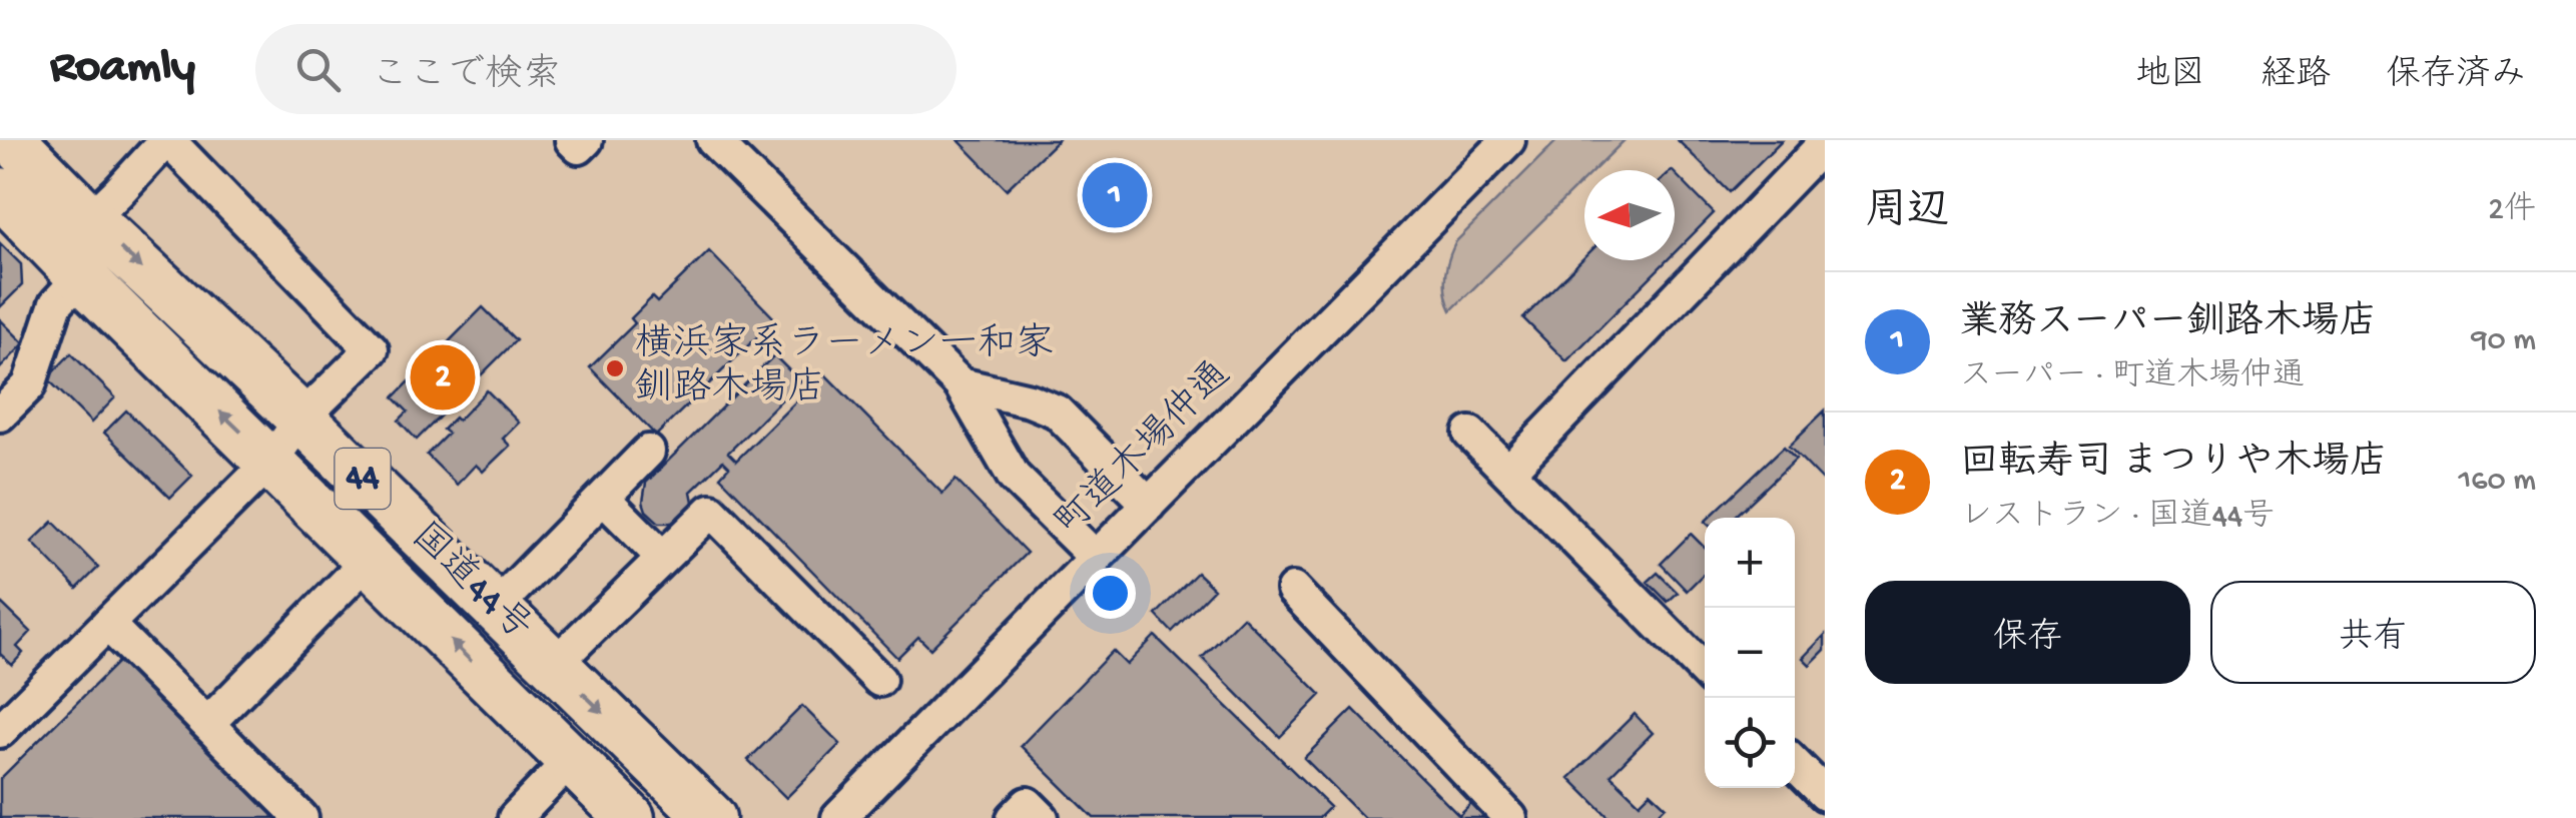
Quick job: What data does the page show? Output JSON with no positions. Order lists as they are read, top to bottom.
{
  "streets": {
    "highway": ["44", "国道44号"],
    "street": ["町道木場仲通"]
  },
  "places": ["横浜家系ラーメン一和家 釧路木場店"],
  "north": "left",
  "page": {
    "header": "Roamly",
    "search": "ここで検索",
    "nav": ["地図", "経路", "保存済み"],
    "heading": ["周辺", "2件"],
    "pins": ["1", "2"],
    "list": [
      {
        "mark": "1",
        "name": "業務スーパー釧路木場店",
        "note": "スーパー · 町道木場仲通",
        "value": "90 m"
      },
      {
        "mark": "2",
        "name": "回転寿司 まつりや木場店",
        "note": "レストラン · 国道44号",
        "value": "160 m"
      }
    ],
    "map_buttons": ["+", "−"],
    "buttons": ["保存", "共有"]
  }
}
